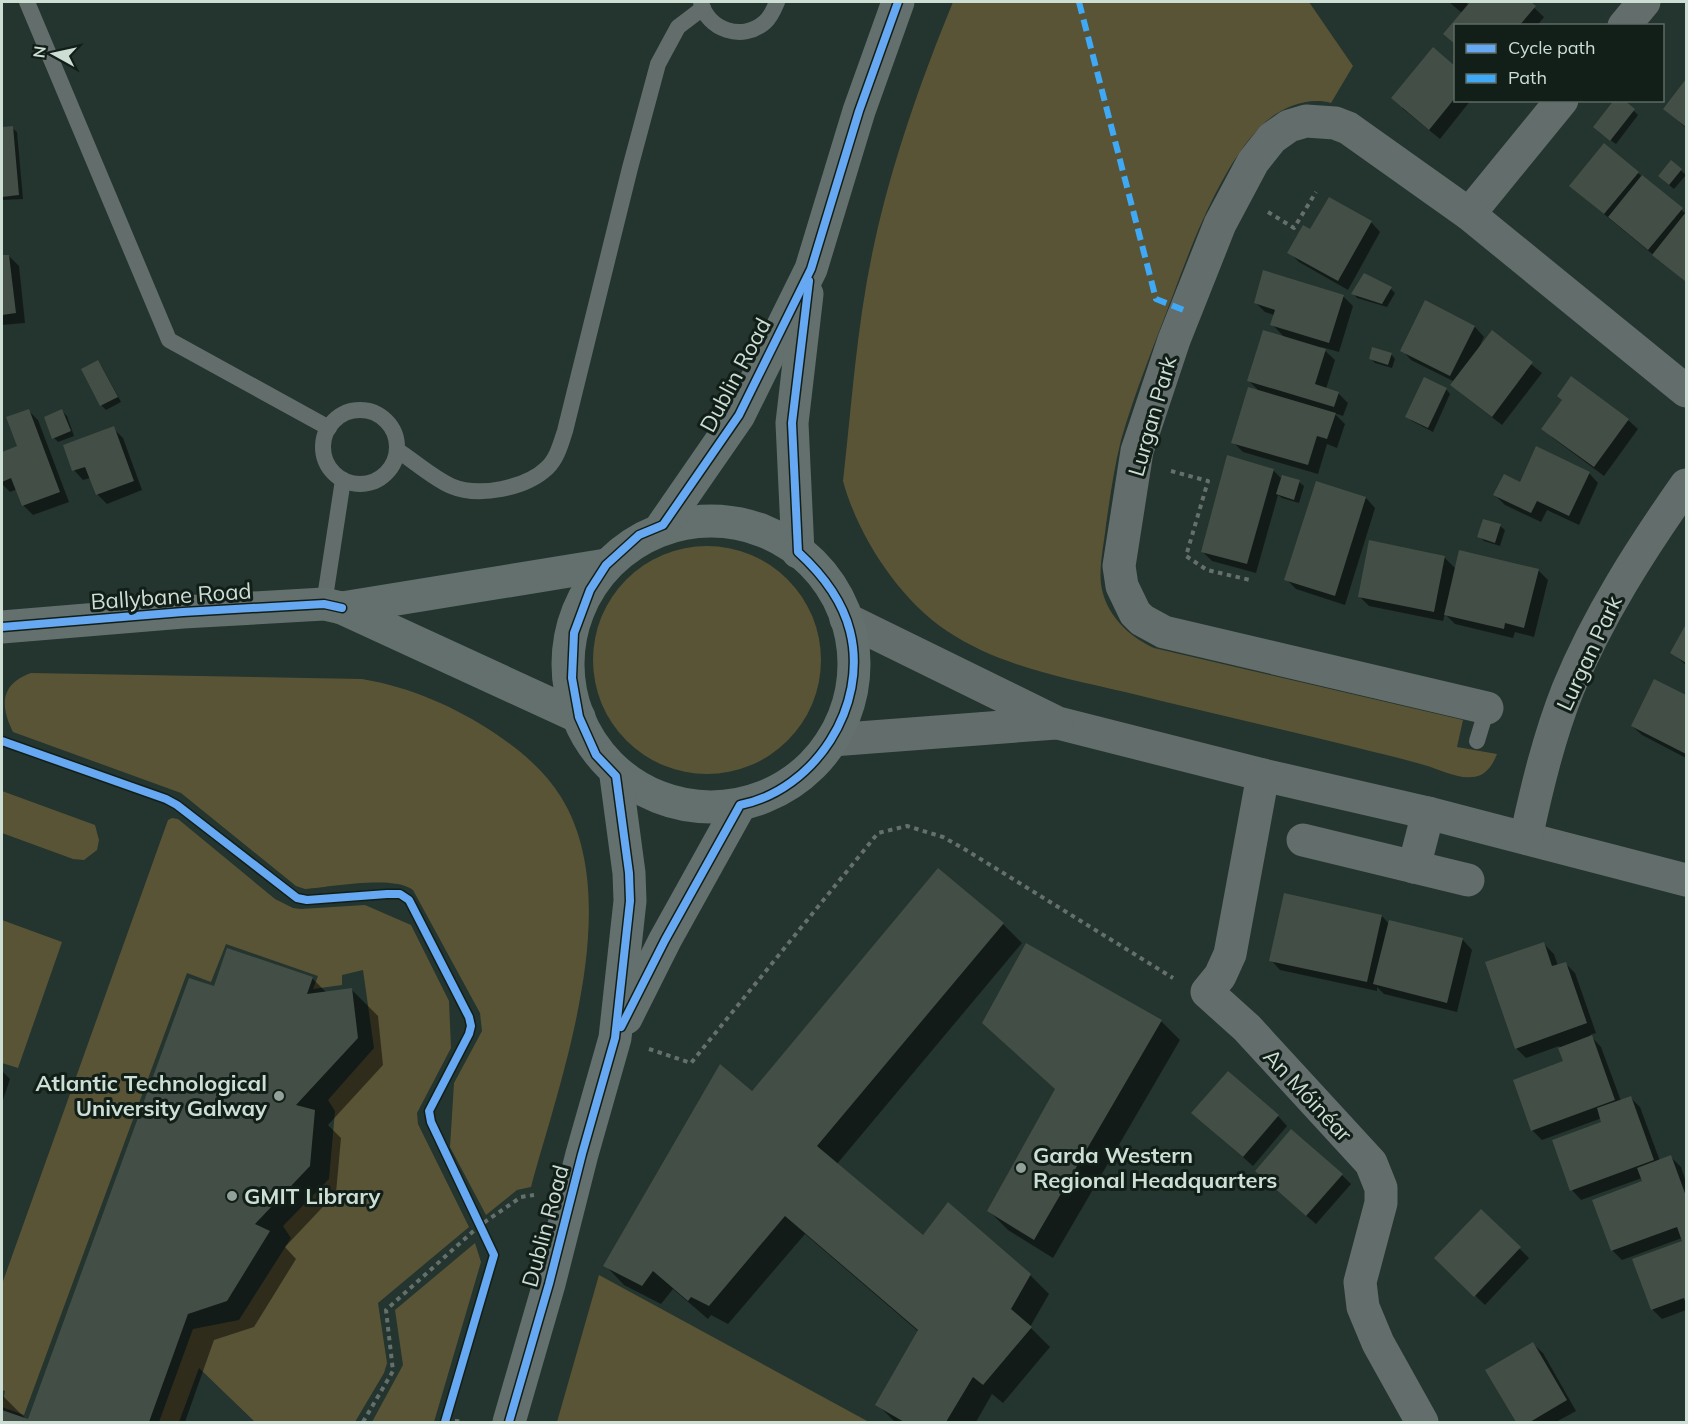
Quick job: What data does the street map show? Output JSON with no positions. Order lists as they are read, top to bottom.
{
  "streets": {
    "main road": ["Dublin Road", "Ballybane Road"],
    "street": ["Lurgan Park", "An Móinéar"]
  },
  "places": ["Atlantic Technological University Galway", "Garda Western Regional Headquarters", "GMIT Library"],
  "legend": ["Cycle path", "Path"],
  "north": "left"
}
